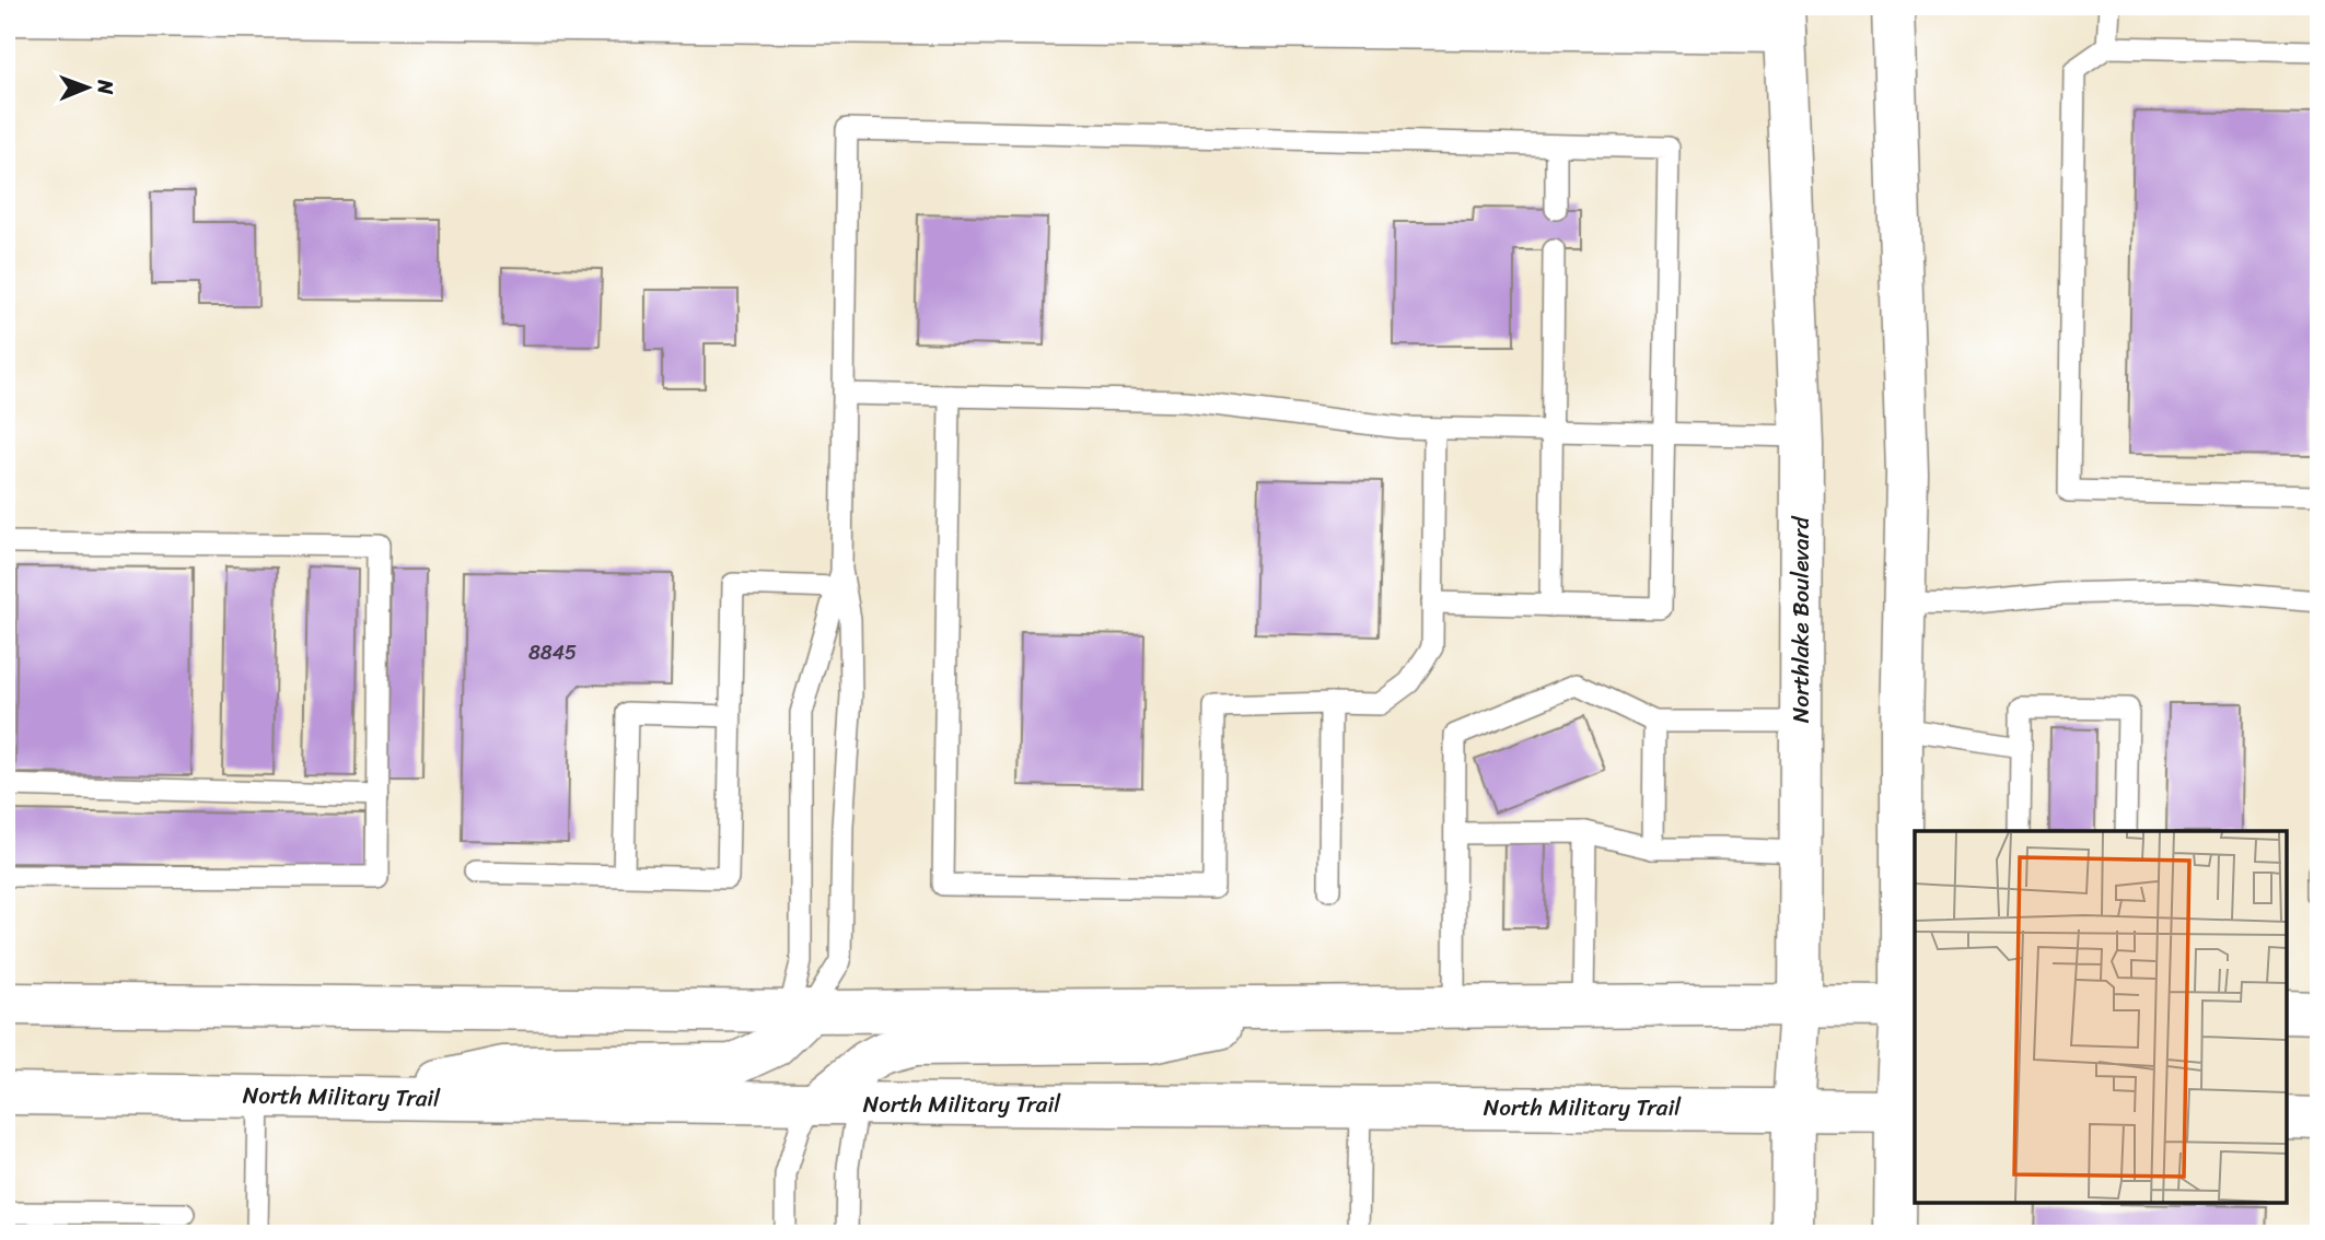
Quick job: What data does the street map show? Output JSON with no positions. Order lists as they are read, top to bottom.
{
  "streets": {
    "main road": ["Northlake Boulevard", "North Military Trail"]
  },
  "crossings": [
    ["Northlake Boulevard", "North Military Trail"]
  ],
  "house_numbers": ["8845"],
  "north": "right"
}
